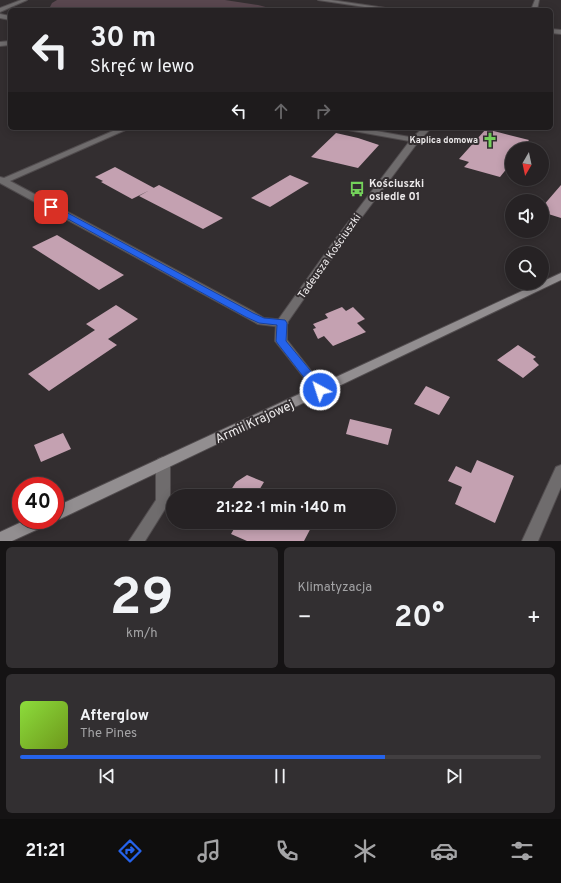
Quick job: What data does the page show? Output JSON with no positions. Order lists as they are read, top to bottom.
{
  "streets": {
    "main road": ["Armii Krajowej"],
    "street": ["Tadeusza Kościuszki"]
  },
  "places": {
    "church": ["Kaplica domowa"],
    "bus stop": ["Kościuszki osiedle 01"]
  },
  "north": "bottom",
  "page": {
    "turn": ["30 m", "Skręć w lewo"],
    "limit": "40",
    "trip": "21:22 · 1 min · 140 m",
    "tile": [
      ["29", "km/h"],
      "Klimatyzacja"
    ],
    "heat": ["−", "20°", "+"],
    "song": ["Afterglow", "The Pines"],
    "tabs": "21:21"
  }
}
